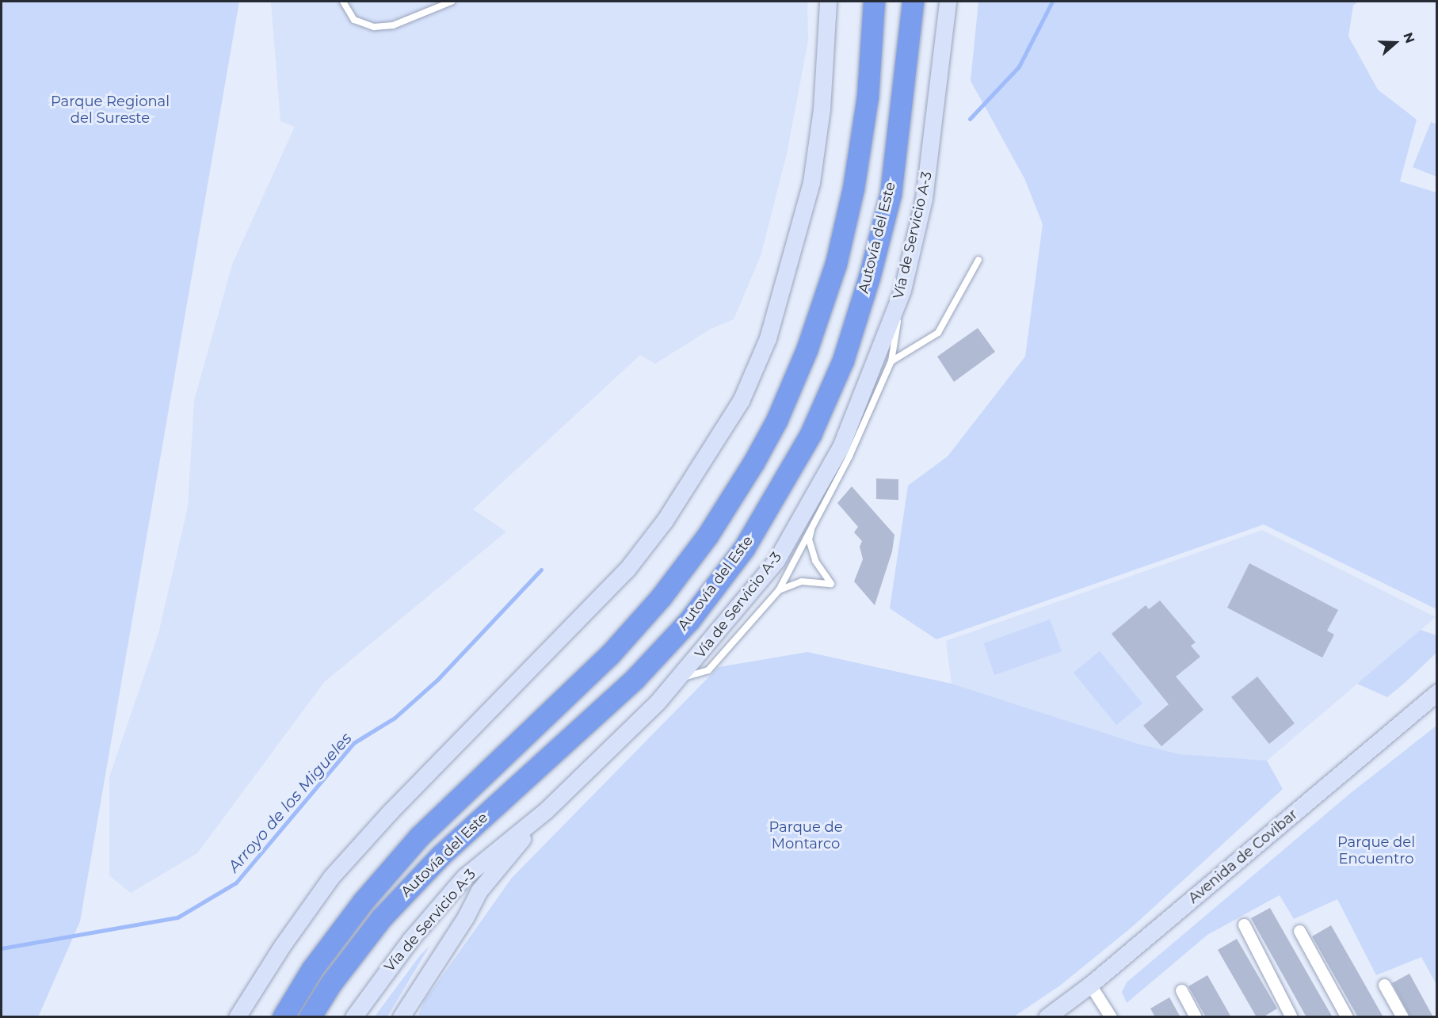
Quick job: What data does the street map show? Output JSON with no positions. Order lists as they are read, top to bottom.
{
  "streets": {
    "highway": ["Autovía del Este"],
    "main road": ["Vía de Servicio A-3", "Avenida de Covibar"]
  },
  "water": ["Arroyo de los Migueles"],
  "parks": ["Parque Regional del Sureste", "Parque de Montarco", "Parque del Encuentro"],
  "north": "right"
}
